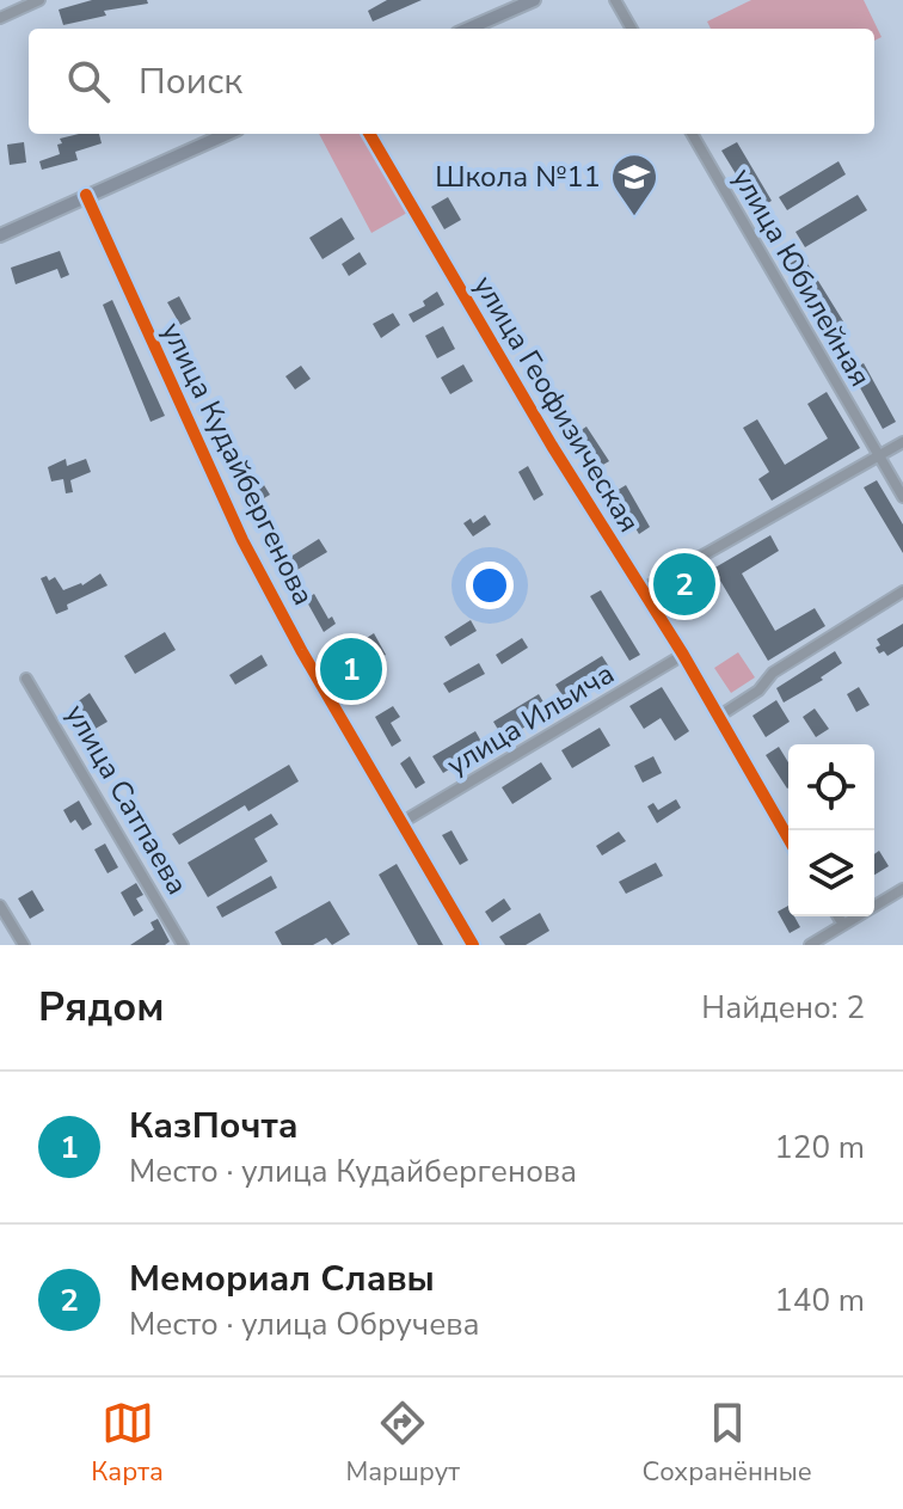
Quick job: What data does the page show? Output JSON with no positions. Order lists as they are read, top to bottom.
{
  "streets": {
    "street": [
      "улица Юбилейная",
      "улица Геофизическая",
      "улица Кудайбергенова",
      "улица Ильича",
      "улица Сатпаева"
    ]
  },
  "crossings": [
    ["улица Геофизическая", "улица Ильича"],
    ["улица Кудайбергенова", "улица Ильича"]
  ],
  "places": {
    "school or university": ["Школа №11"]
  },
  "page": {
    "search": "Поиск",
    "pins": ["2", "1"],
    "heading": ["Рядом", "Найдено: 2"],
    "list": [
      {
        "mark": "1",
        "name": "КазПочта",
        "note": "Место · улица Кудайбергенова",
        "value": "120 m"
      },
      {
        "mark": "2",
        "name": "Мемориал Славы",
        "note": "Место · улица Обручева",
        "value": "140 m"
      }
    ],
    "nav": ["Карта", "Маршрут", "Сохранённые"]
  }
}
